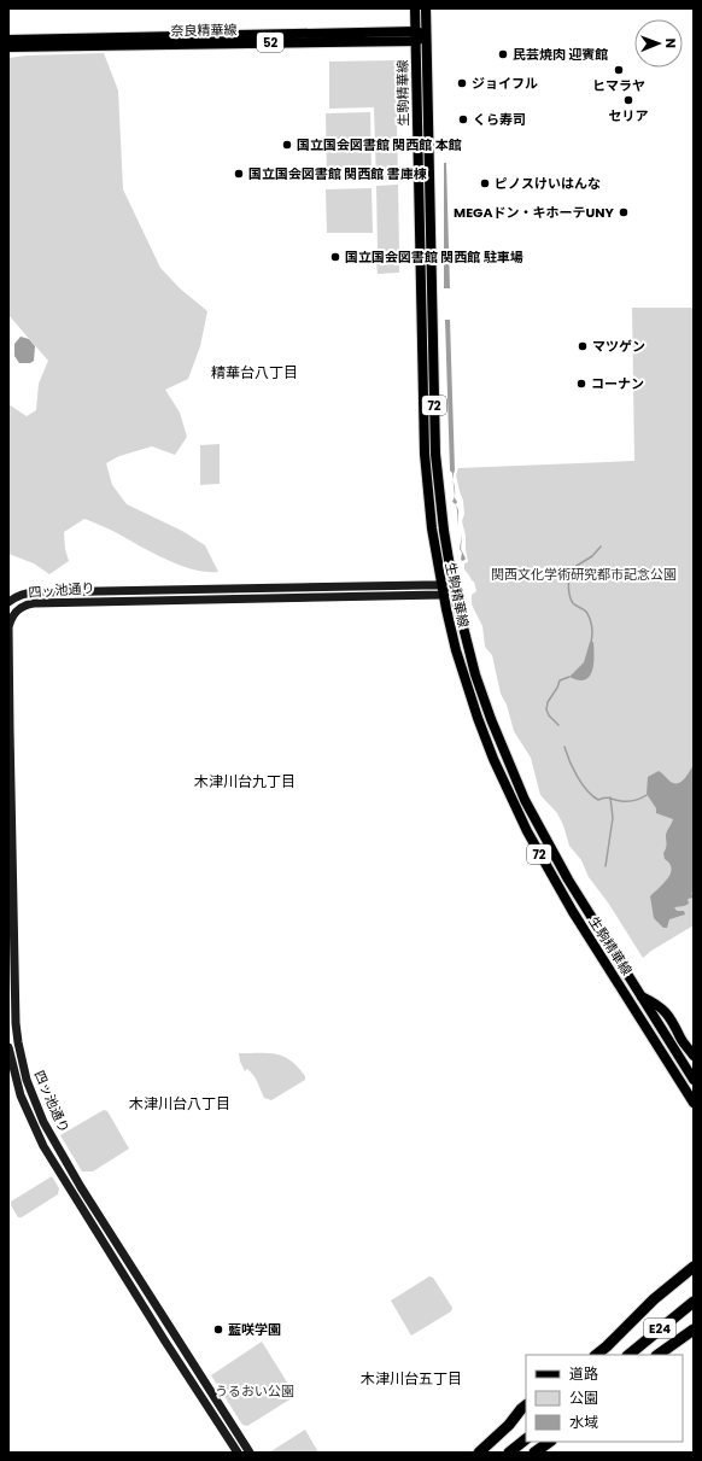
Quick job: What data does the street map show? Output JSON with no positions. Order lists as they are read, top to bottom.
{
  "streets": {
    "highway": ["E24"],
    "main road": [
      "奈良精華線",
      "52",
      "生駒精華線",
      "72",
      "四ッ池通り"
    ]
  },
  "crossings": [
    ["奈良精華線", "生駒精華線"],
    ["生駒精華線", "四ッ池通り"]
  ],
  "districts": [
    "精華台八丁目",
    "木津川台九丁目",
    "木津川台八丁目",
    "木津川台五丁目"
  ],
  "parks": ["関西文化学術研究都市記念公園", "うるおい公園"],
  "places": [
    "民芸焼肉 迎賓館",
    "ヒマラヤ",
    "ジョイフル",
    "セリア",
    "くら寿司",
    "国立国会図書館 関西館 本館",
    "国立国会図書館 関西館 書庫棟",
    "ピノスけいはんな",
    "MEGAドン・キホーテUNY",
    "国立国会図書館 関西館 駐車場",
    "マツゲン",
    "コーナン",
    "藍咲学園"
  ],
  "legend": ["道路", "公園", "水域"],
  "north": "right"
}
